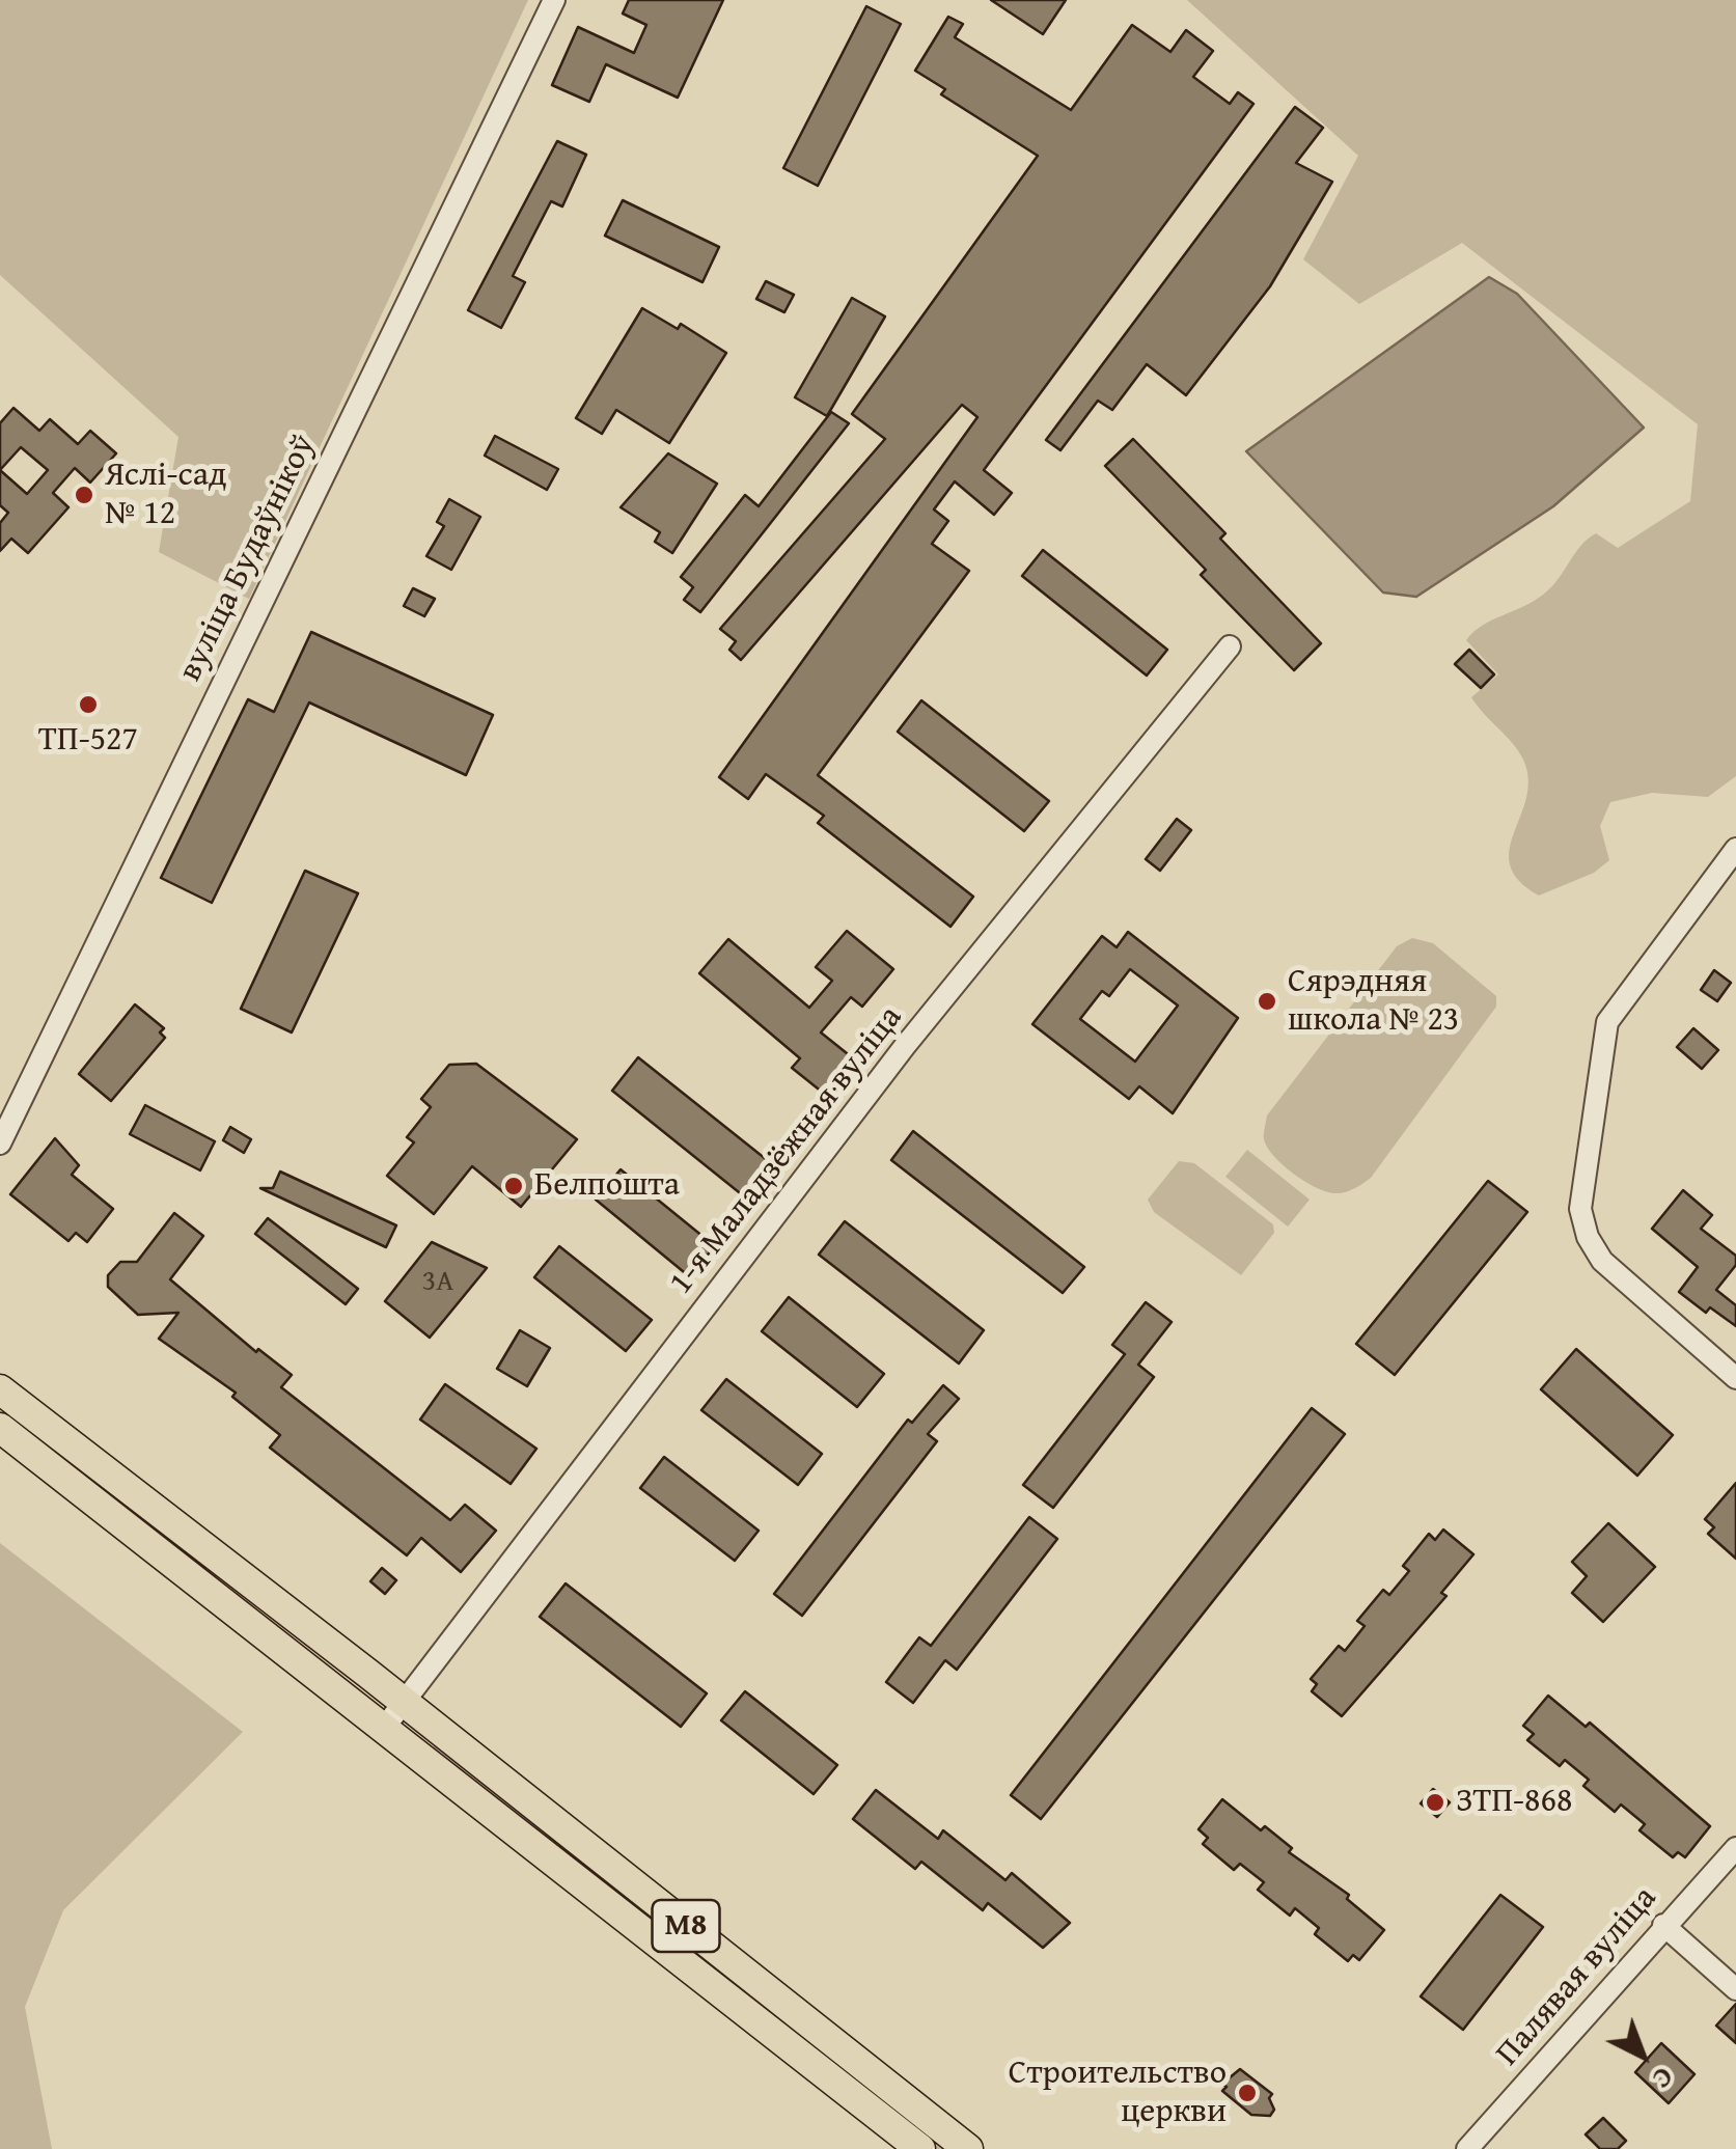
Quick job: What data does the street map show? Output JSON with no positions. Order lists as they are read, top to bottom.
{
  "streets": {
    "highway": ["М8"],
    "street": ["вуліца Будаўнікоў", "1-я Маладзёжная вуліца", "Палявая вуліца"]
  },
  "crossings": [
    ["1-я Маладзёжная вуліца", "М8"]
  ],
  "places": [
    "Яслі-сад № 12",
    "ТП-527",
    "Сярэдняя школа № 23",
    "Белпошта",
    "ЗТП-868",
    "Строительство церкви"
  ],
  "house_numbers": ["3А"],
  "north": "bottom right"
}
